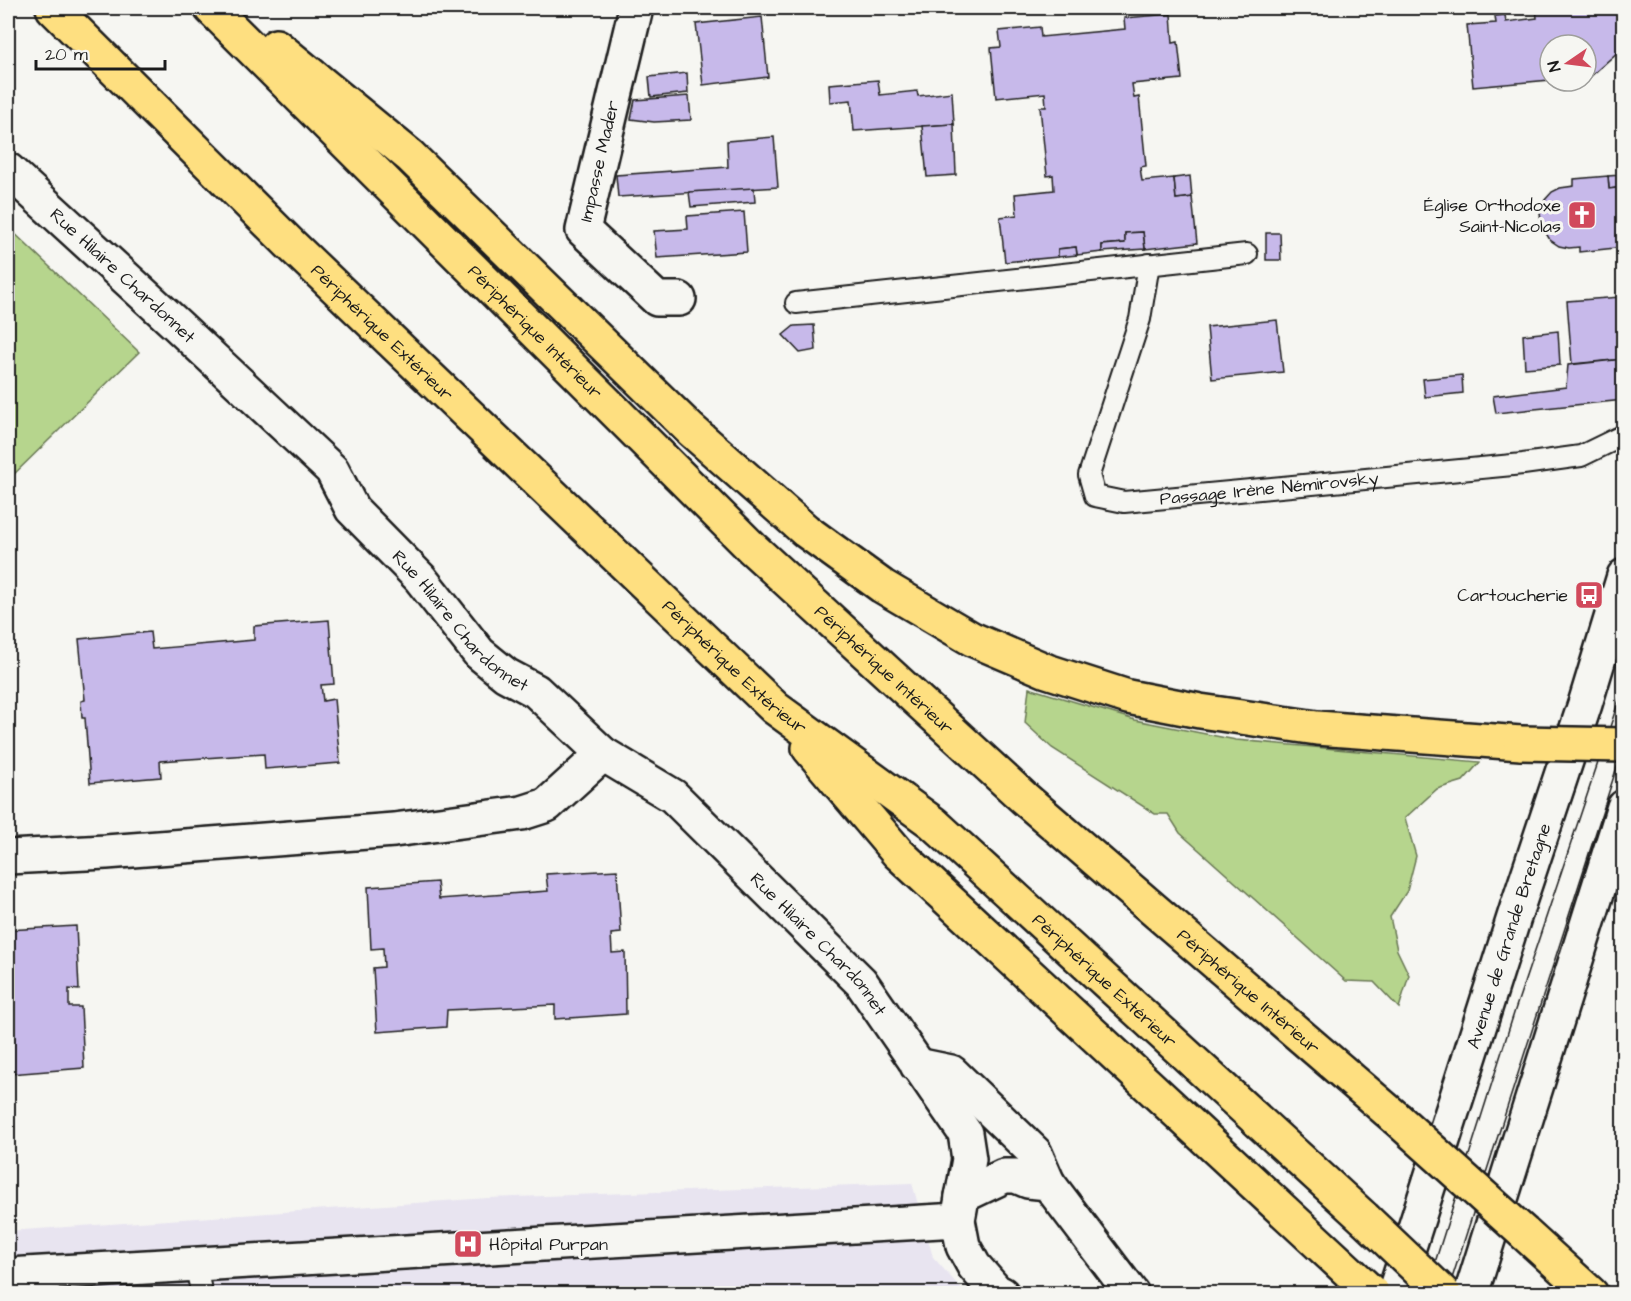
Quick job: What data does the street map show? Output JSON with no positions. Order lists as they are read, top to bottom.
{
  "streets": {
    "highway": ["Périphérique Intérieur", "Périphérique Extérieur"],
    "street": ["Impasse Mader", "Rue Hilaire Chardonnet", "Avenue de Grande Bretagne"],
    "lane": ["Passage Irène Némirovsky"]
  },
  "places": {
    "church": ["Église Orthodoxe Saint-Nicolas"],
    "bus stop": ["Cartoucherie"],
    "hospital": ["Hôpital Purpan"]
  },
  "scale_bar": "20 m",
  "north": "left"
}
